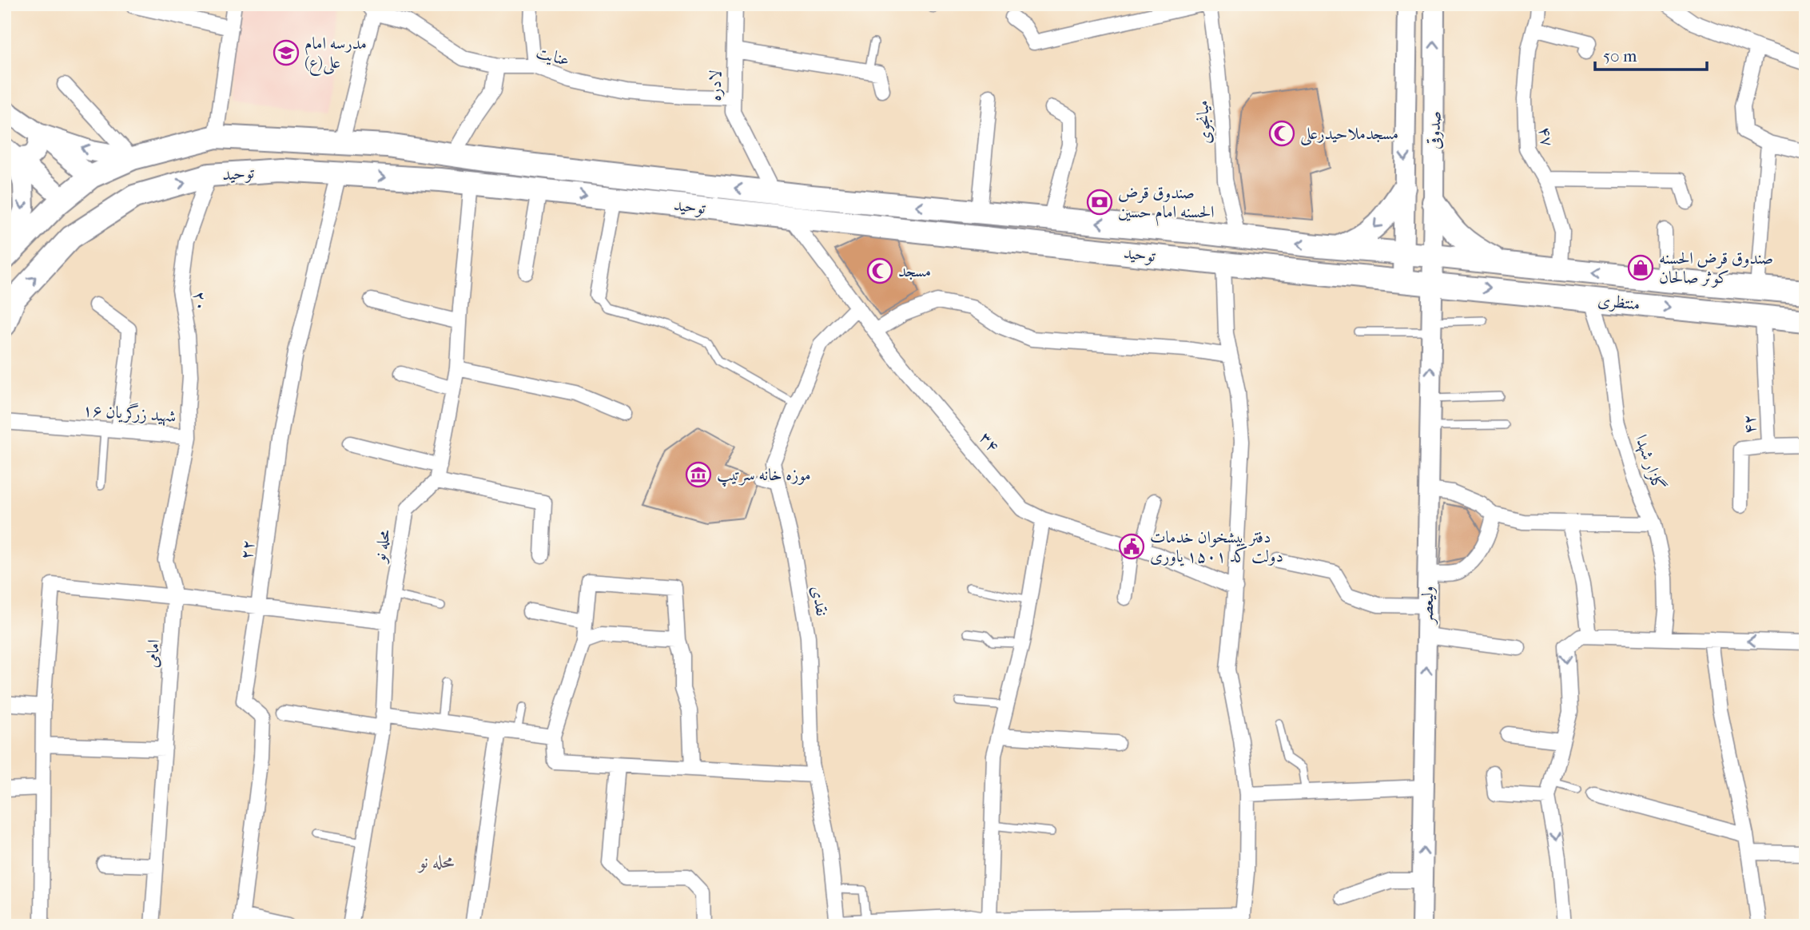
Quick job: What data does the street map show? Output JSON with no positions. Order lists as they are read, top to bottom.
{
  "streets": {
    "main road": [
      "صدوقی",
      "توحید",
      "منتظری",
      "ولیعصر"
    ],
    "street": [
      "عنایت",
      "لادره",
      "میانجوی",
      "۴۷",
      "۲۰",
      "۱۶ شهید زرگریان",
      "۴۲",
      "۳۴",
      "گلزار شهدا",
      "محله نو",
      "۲۲",
      "نقدی",
      "امامی"
    ]
  },
  "crossings": [
    ["عنایت", "لادره"],
    ["لادره", "توحید"],
    ["میانجوی", "توحید"],
    ["صدوقی", "توحید"],
    ["صدوقی", "منتظری"],
    ["صدوقی", "ولیعصر"],
    ["۴۷", "منتظری"],
    ["توحید", "۲۰"],
    ["توحید", "منتظری"],
    ["توحید", "۳۴"],
    ["توحید", "۲۲"],
    ["توحید", "ولیعصر"],
    ["۲۰", "۱۶ شهید زرگریان"],
    ["منتظری", "۴۲"],
    ["منتظری", "گلزار شهدا"],
    ["منتظری", "ولیعصر"],
    ["۱۶ شهید زرگریان", "امامی"],
    ["۳۴", "نقدی"]
  ],
  "one_way": ["ولیعصر"],
  "districts": ["محله نو"],
  "places": {
    "school or university": ["مدرسه امام علی(ع)"],
    "mosque": ["مسجدملاحیدرعلی", "مسجد"],
    "bank": ["صندوق قرض الحسنه امام حسین"],
    "shop": ["صندوق قرض الحسنه کوثر صالحان"],
    "museum": ["موزه خانه سرتیپ"],
    "public building": ["دفتر پیشخوان خدمات دولت کد ۱۵۰۱ یاوری"]
  },
  "scale_bar": "50 m"
}
